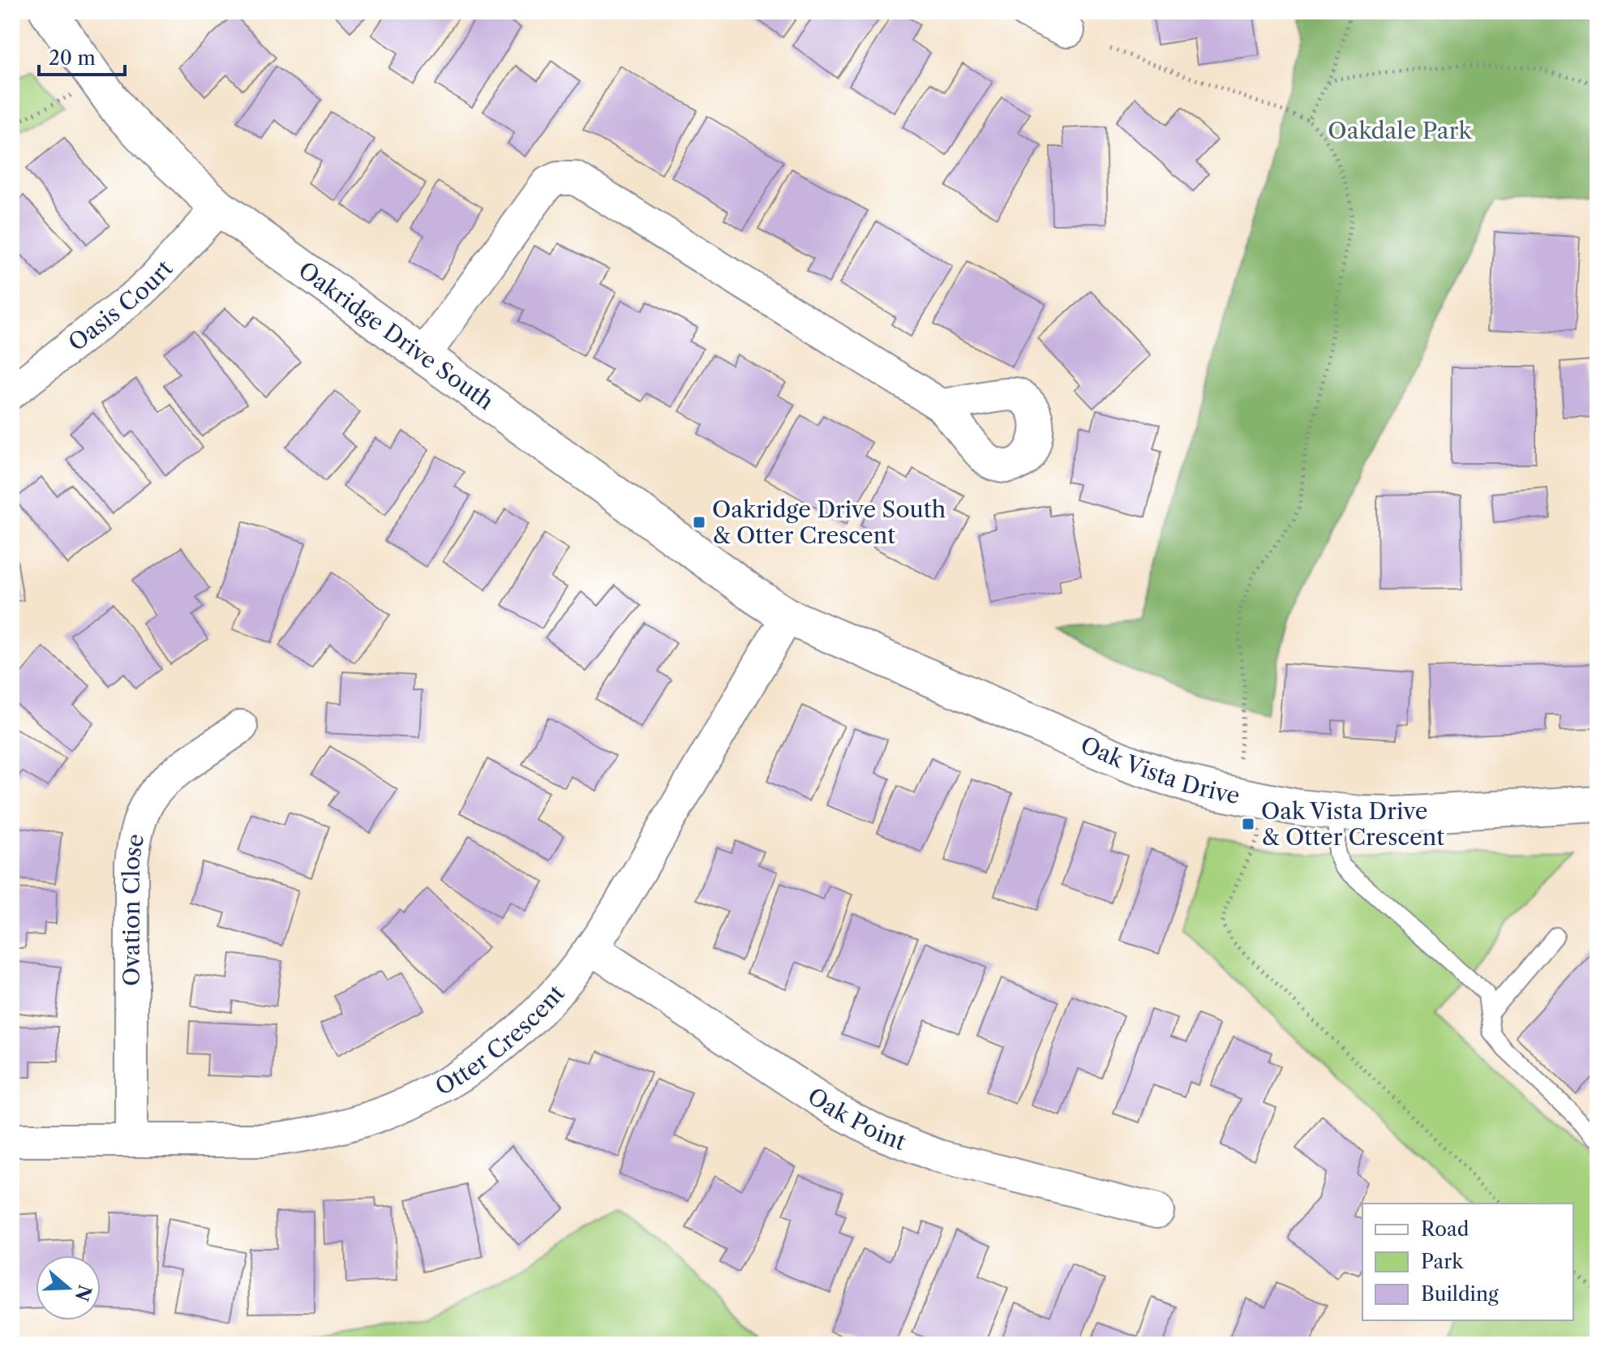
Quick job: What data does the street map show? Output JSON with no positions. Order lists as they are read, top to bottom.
{
  "streets": {
    "street": [
      "Oasis Court",
      "Oakridge Drive South",
      "Oak Vista Drive",
      "Ovation Close",
      "Otter Crescent",
      "Oak Point"
    ]
  },
  "crossings": [
    ["Oasis Court", "Oakridge Drive South"],
    ["Oakridge Drive South", "Oak Vista Drive"],
    ["Oakridge Drive South", "Otter Crescent"],
    ["Oak Vista Drive", "Otter Crescent"],
    ["Ovation Close", "Otter Crescent"],
    ["Otter Crescent", "Oak Point"]
  ],
  "parks": ["Oakdale Park"],
  "places": {
    "transit": ["Oakridge Drive South & Otter Crescent", "Oak Vista Drive & Otter Crescent"]
  },
  "legend": ["Road", "Park", "Building"],
  "scale_bar": "20 m",
  "north": "right"
}
